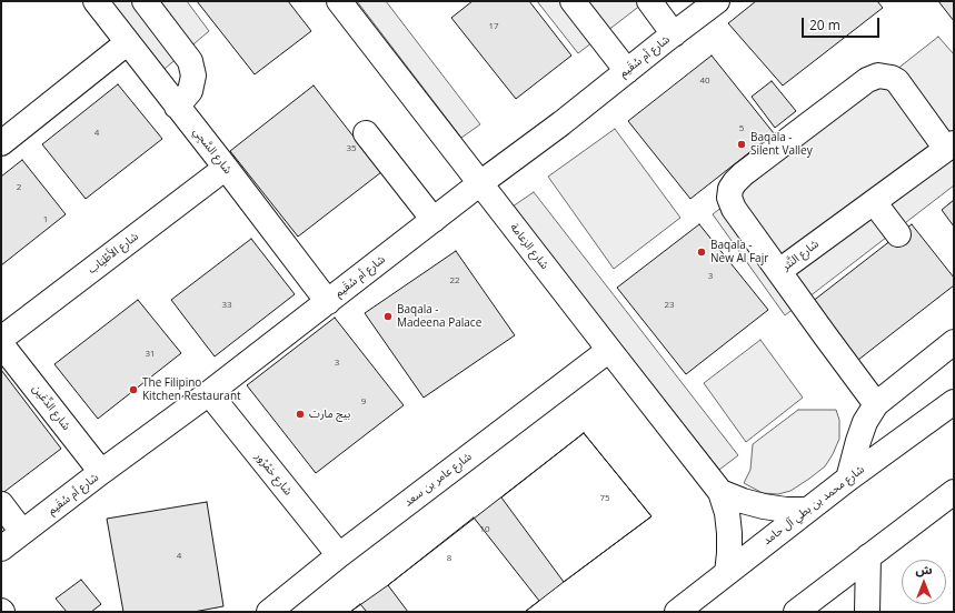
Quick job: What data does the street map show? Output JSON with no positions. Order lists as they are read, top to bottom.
{
  "streets": {
    "street": [
      "شارع أم سُقَيم",
      "شارع السَّجِي",
      "شارع الزعامة",
      "شارع الأَطْيَاب",
      "شارع النَّثر",
      "شارع الدِّعَين",
      "شارع حَمْرُور",
      "شارع عامر بن سعد",
      "شارع محمد بن بطي آل حامد"
    ]
  },
  "crossings": [
    ["شارع أم سُقَيم", "شارع السَّجِي"],
    ["شارع أم سُقَيم", "شارع الزعامة"],
    ["شارع أم سُقَيم", "شارع الدِّعَين"],
    ["شارع أم سُقَيم", "شارع حَمْرُور"],
    ["شارع السَّجِي", "شارع الأَطْيَاب"],
    ["شارع الزعامة", "شارع عامر بن سعد"],
    ["شارع الزعامة", "شارع محمد بن بطي آل حامد"],
    ["شارع حَمْرُور", "شارع عامر بن سعد"]
  ],
  "places": [
    "Baqala - Silent Valley",
    "Baqala - New Al Fajr",
    "Baqala - Madeena Palace",
    "The Filipino Kitchen Restaurant",
    "بيج مارت"
  ],
  "house_numbers": [
    "17",
    "40",
    "5",
    "4",
    "35",
    "2",
    "1",
    "3",
    "22",
    "33",
    "23",
    "31",
    "3",
    "9",
    "75",
    "10",
    "4",
    "8"
  ],
  "scale_bar": "20 m",
  "north": "top"
}
